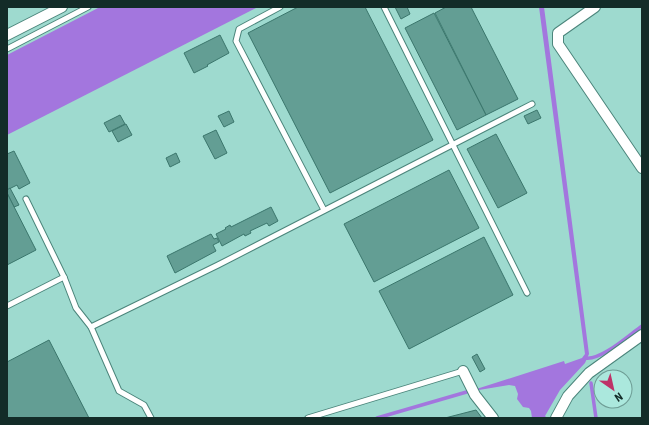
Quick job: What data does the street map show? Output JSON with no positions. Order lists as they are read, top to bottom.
{
  "north": "bottom right"
}
